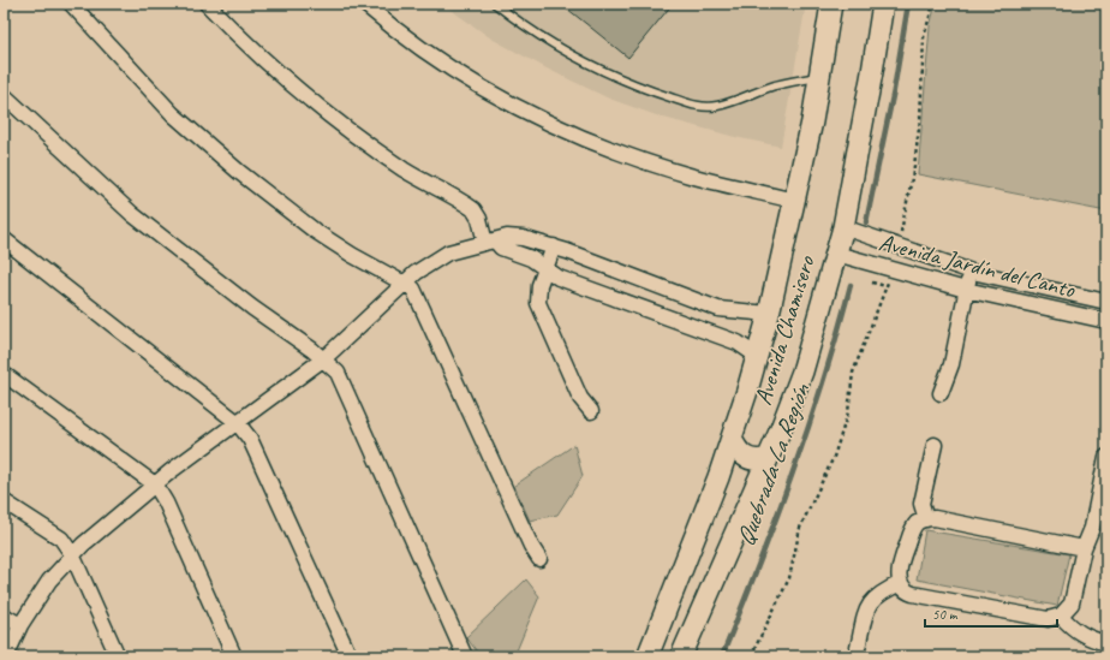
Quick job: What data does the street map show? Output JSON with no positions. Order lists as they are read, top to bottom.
{
  "streets": {
    "street": ["Avenida Jardín del Canto", "Avenida Chamisero"]
  },
  "crossings": [
    ["Avenida Jardín del Canto", "Avenida Chamisero"]
  ],
  "water": ["Quebrada La Región"],
  "scale_bar": "50 m"
}
